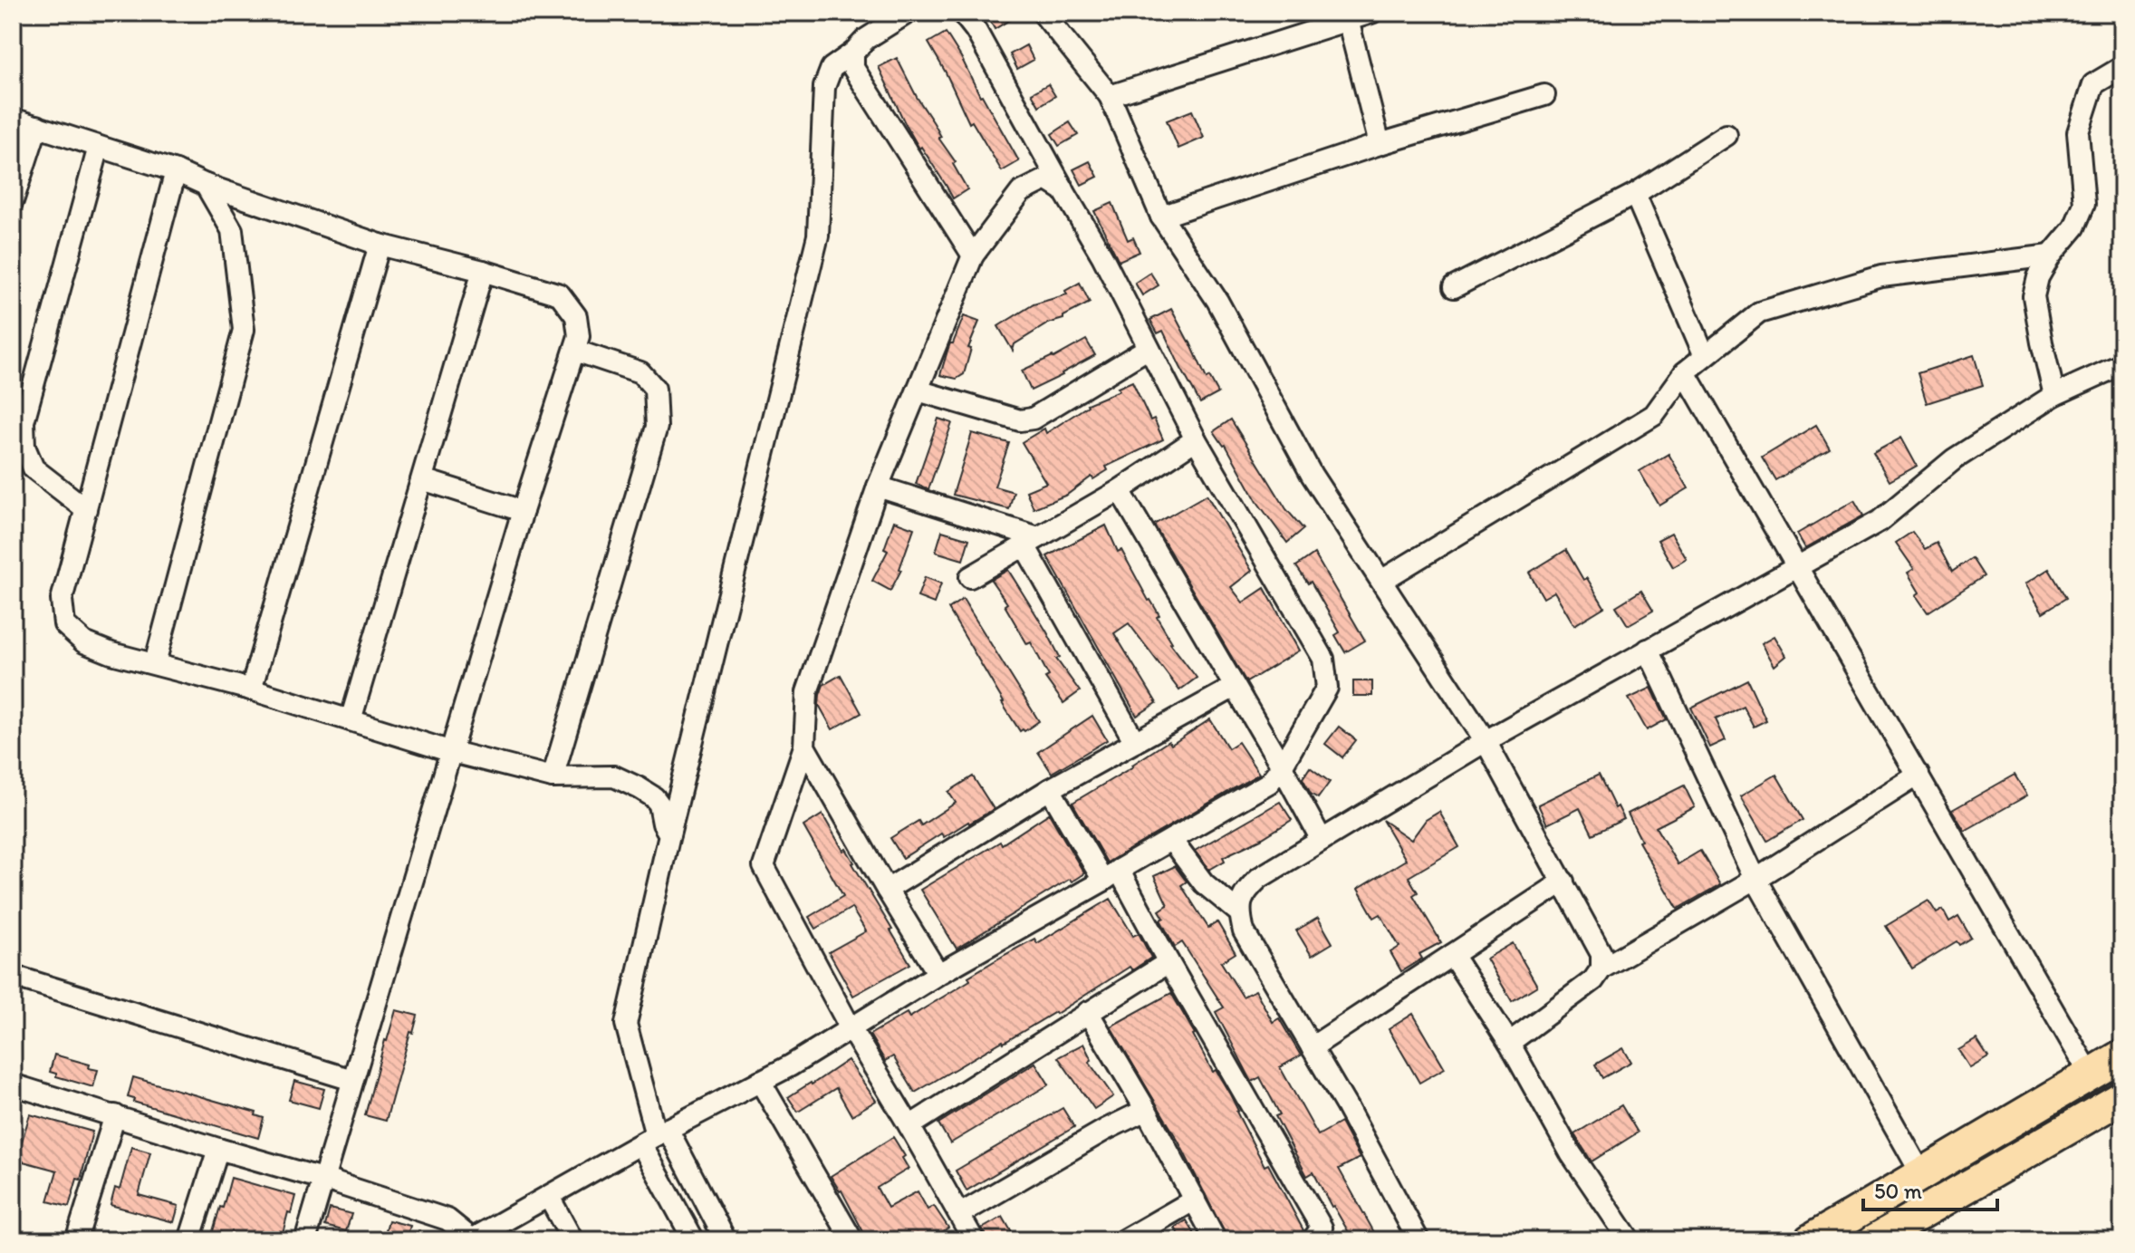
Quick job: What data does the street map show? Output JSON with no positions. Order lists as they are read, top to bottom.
{
  "scale_bar": "50 m"
}
